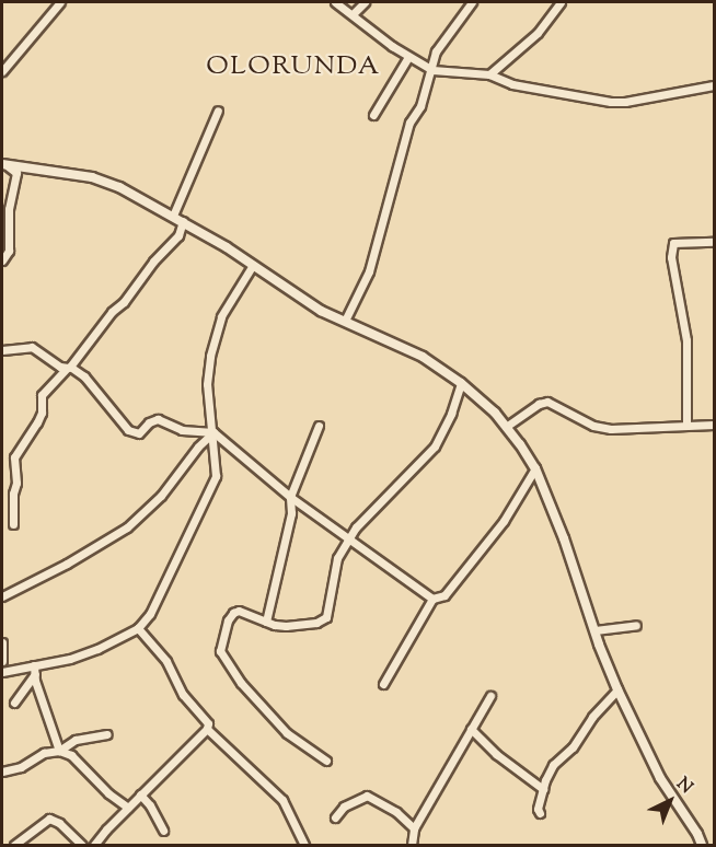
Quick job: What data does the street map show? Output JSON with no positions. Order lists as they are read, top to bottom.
{
  "districts": ["OLORUNDA"],
  "north": "top right"
}
